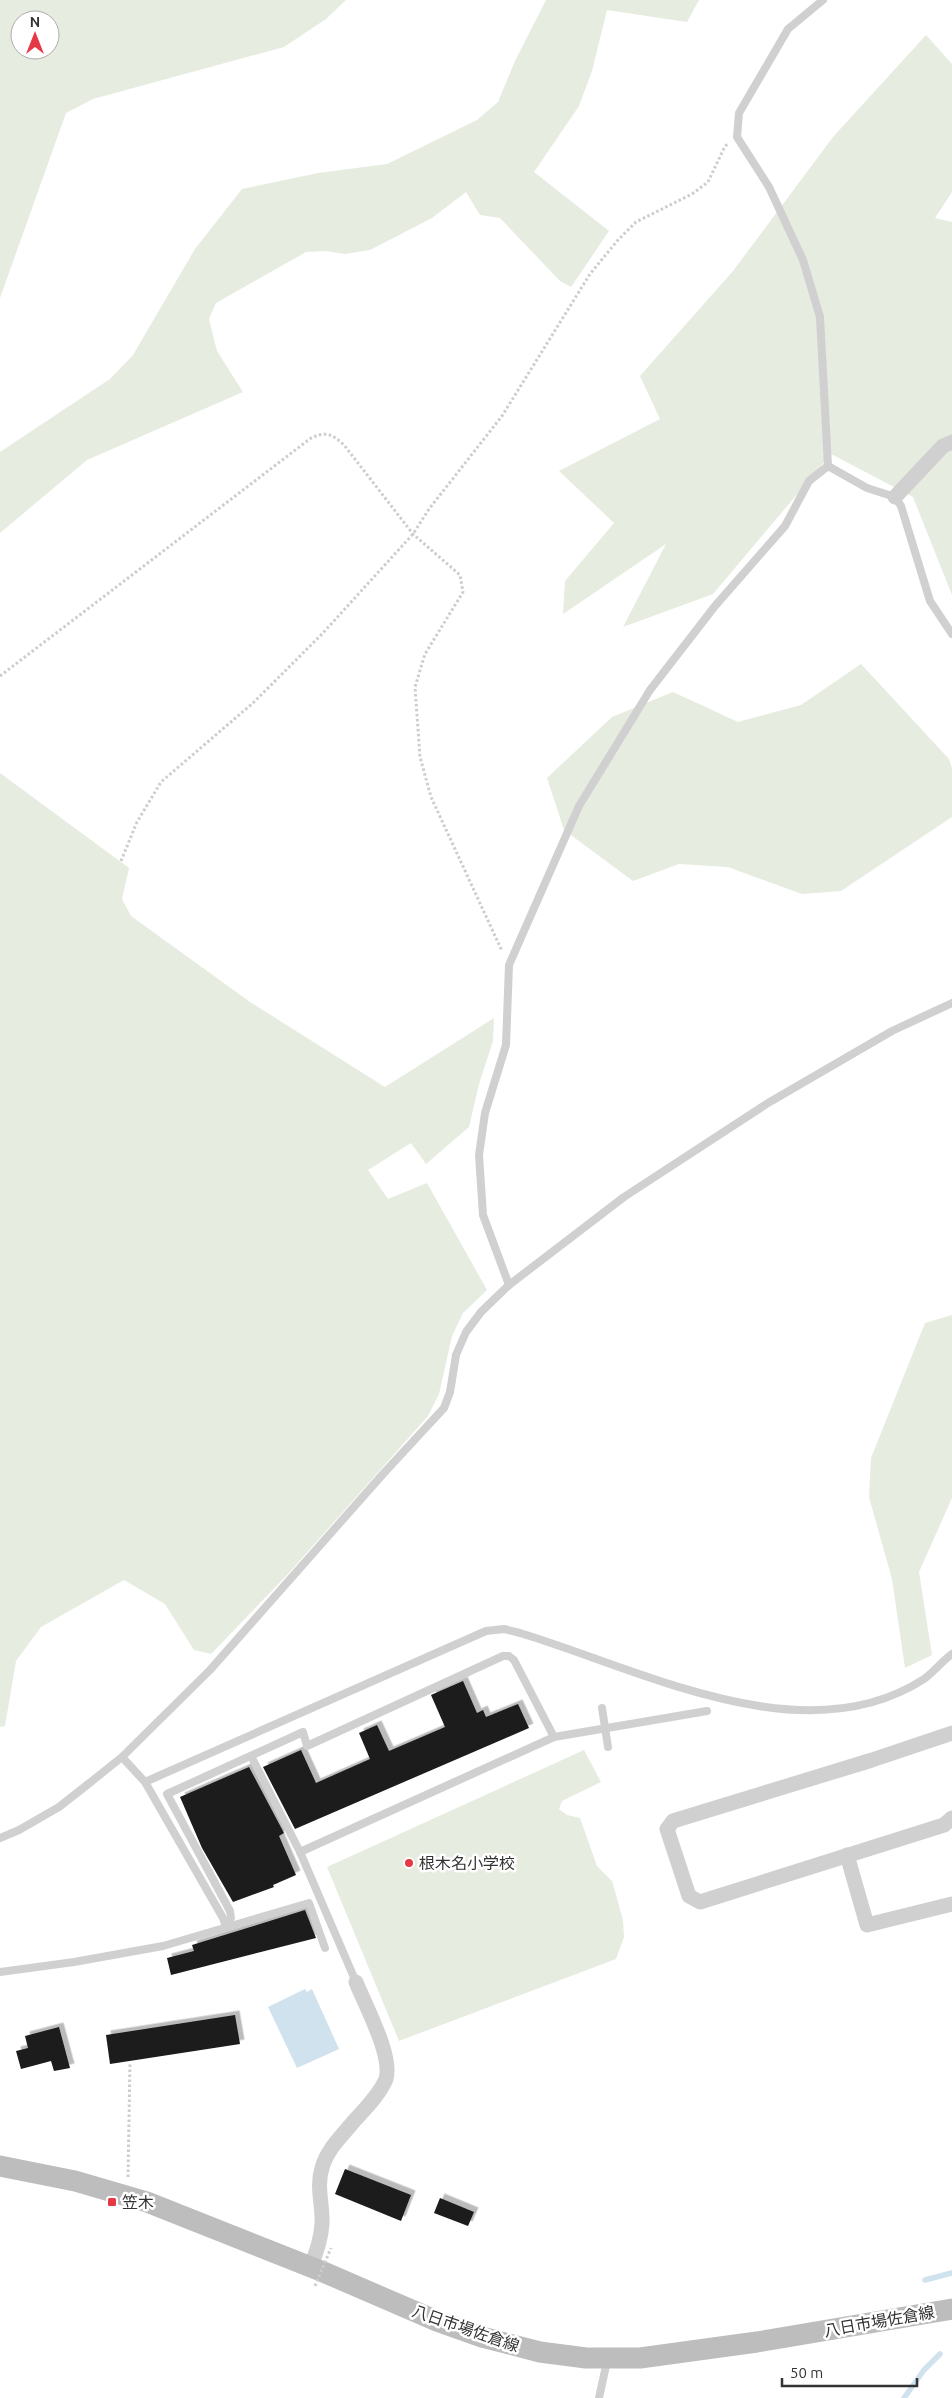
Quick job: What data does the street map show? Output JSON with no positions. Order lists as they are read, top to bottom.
{
  "streets": {
    "main road": ["八日市場佐倉線"]
  },
  "places": {
    "other": ["根木名小学校"],
    "transit": ["笠木"]
  },
  "scale_bar": "50 m",
  "north": "top"
}
